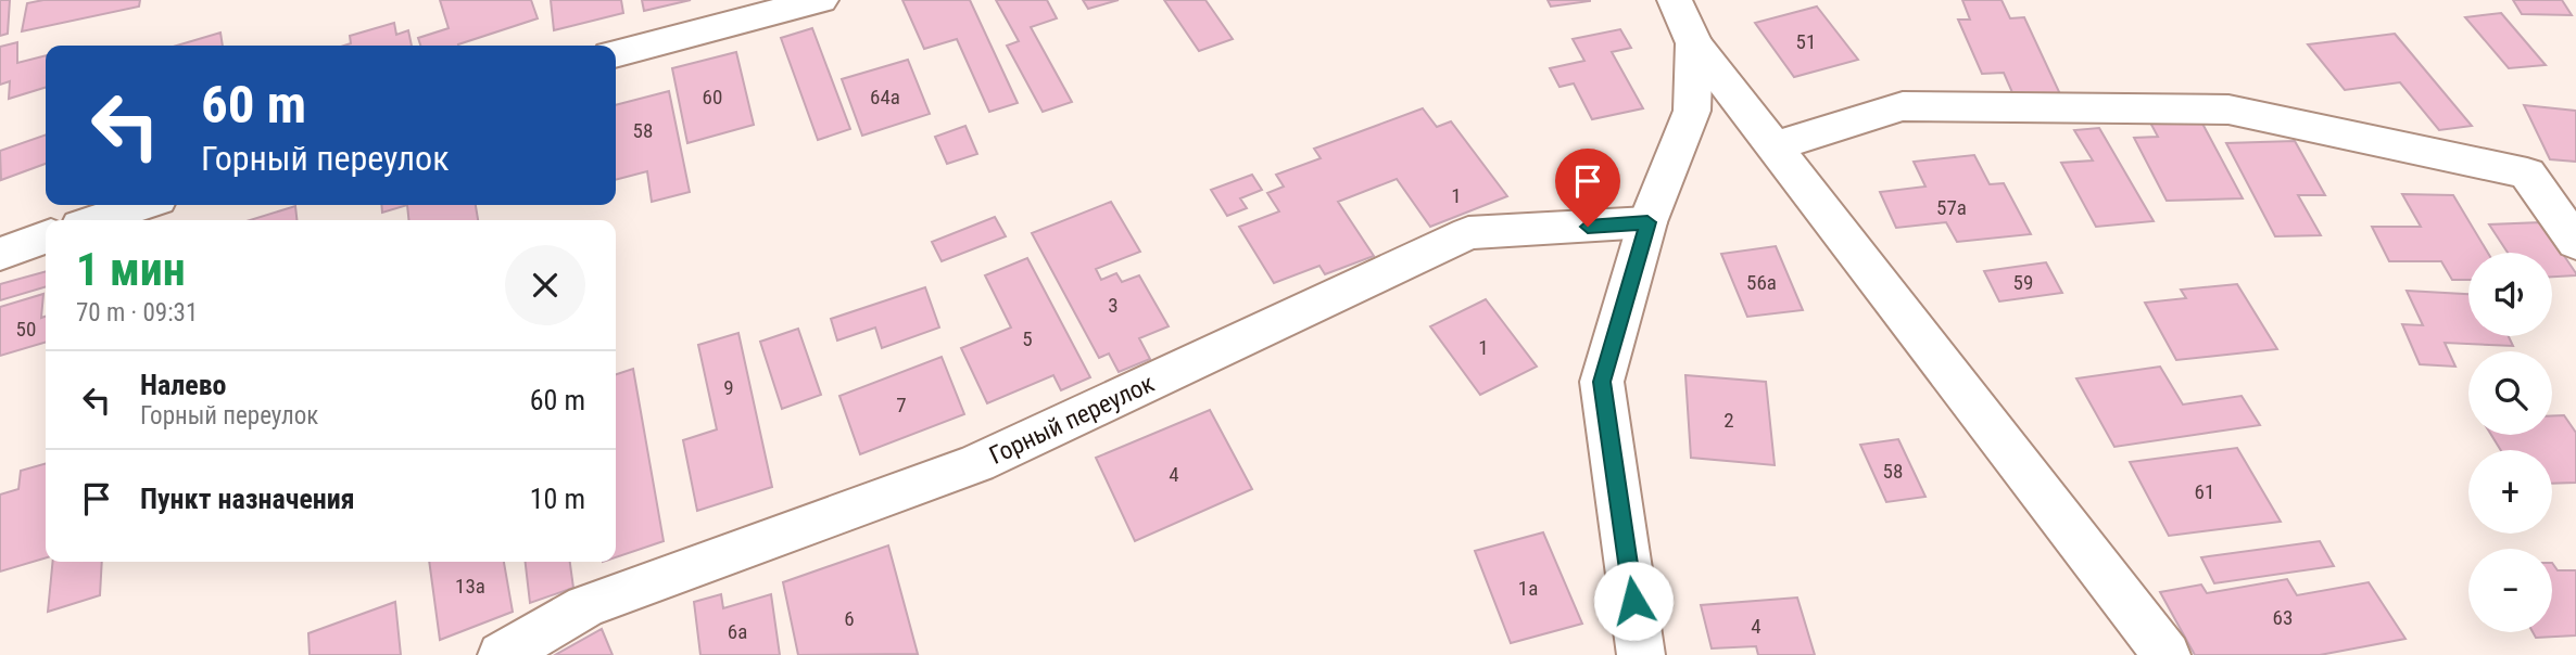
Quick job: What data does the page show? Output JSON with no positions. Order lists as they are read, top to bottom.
{
  "streets": {
    "street": ["Горный переулок"]
  },
  "house_numbers": [
    "51",
    "60",
    "64а",
    "58",
    "1",
    "57а",
    "56а",
    "59",
    "3",
    "50",
    "5",
    "1",
    "9",
    "7",
    "2",
    "58",
    "4",
    "61",
    "13а",
    "1а",
    "63",
    "6",
    "4",
    "6а"
  ],
  "page": {
    "turn": ["60 m", "Горный переулок"],
    "heading": ["1 мин", "70 m · 09:31"],
    "map_buttons": ["+", "−"],
    "list": [
      {
        "name": "Налево",
        "note": "Горный переулок",
        "value": "60 m"
      },
      {
        "name": "Пункт назначения",
        "value": "10 m"
      }
    ]
  }
}
